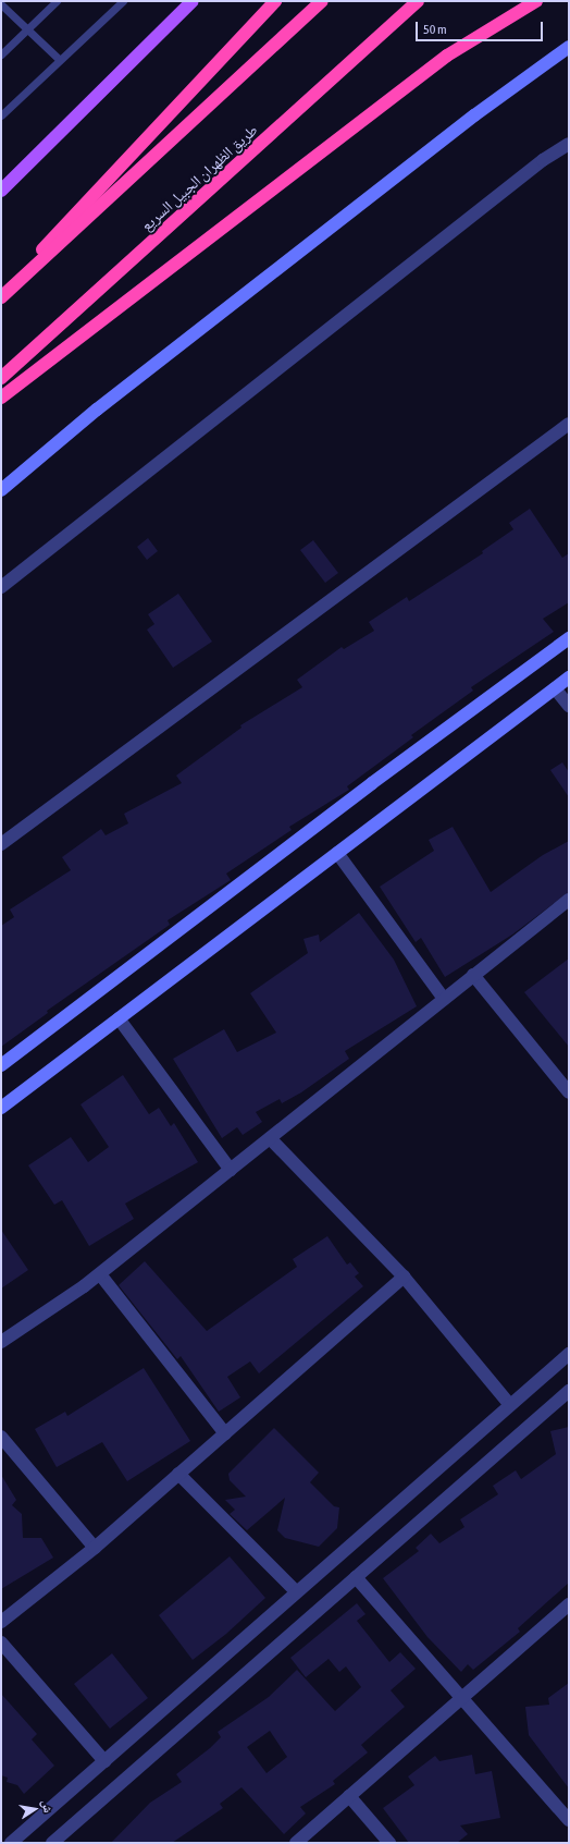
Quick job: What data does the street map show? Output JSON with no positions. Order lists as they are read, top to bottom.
{
  "streets": {
    "highway": ["طريق الظهران الجبيل السريع"]
  },
  "scale_bar": "50 m",
  "north": "right"
}
